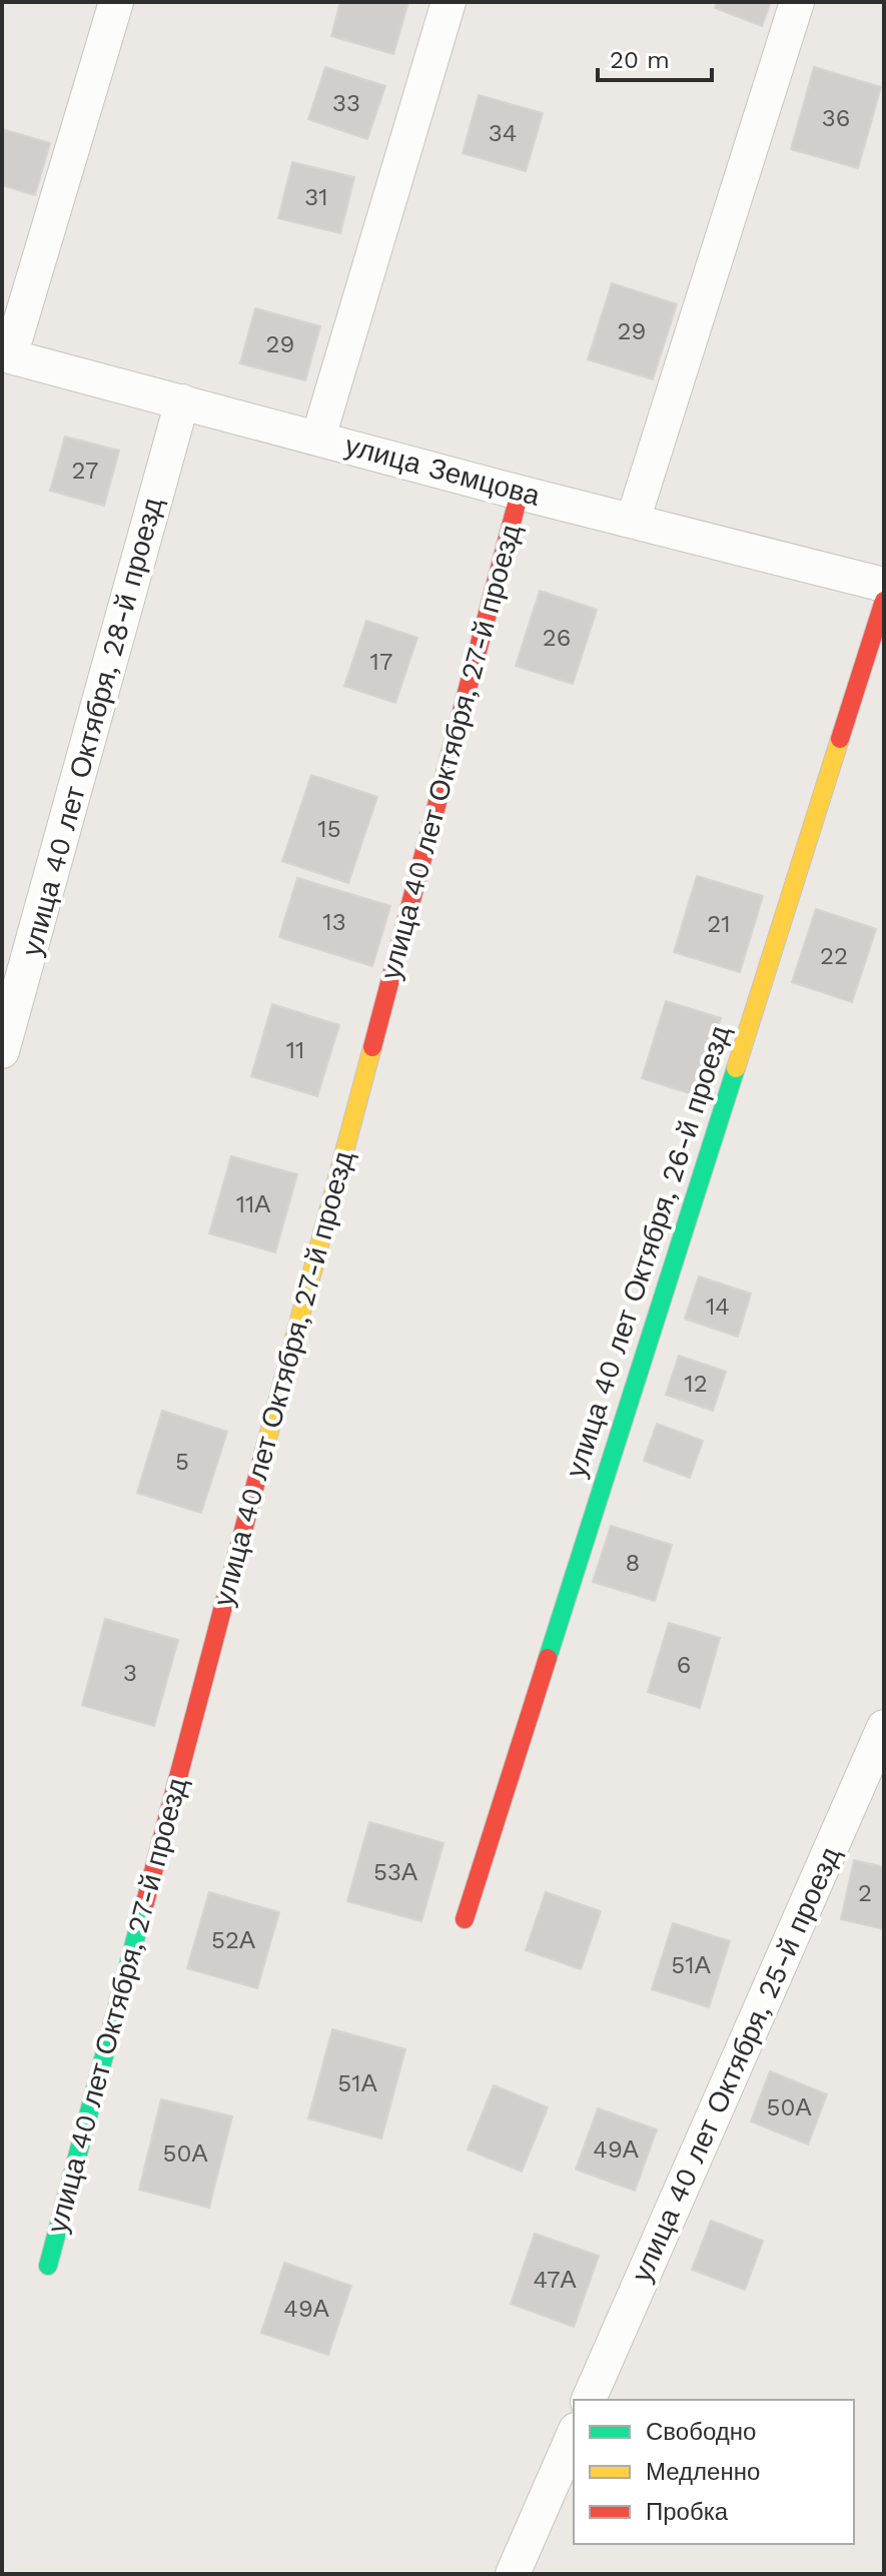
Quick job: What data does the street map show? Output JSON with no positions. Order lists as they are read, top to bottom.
{
  "streets": {
    "street": [
      "улица Земцова",
      "улица 40 лет Октября, 28-й проезд",
      "улица 40 лет Октября, 27-й проезд",
      "улица 40 лет Октября, 26-й проезд",
      "улица 40 лет Октября, 25-й проезд"
    ]
  },
  "crossings": [
    ["улица Земцова", "улица 40 лет Октября, 28-й проезд"],
    ["улица Земцова", "улица 40 лет Октября, 27-й проезд"]
  ],
  "house_numbers": [
    "33",
    "36",
    "34",
    "31",
    "29",
    "29",
    "27",
    "26",
    "17",
    "15",
    "13",
    "21",
    "22",
    "11",
    "11А",
    "14",
    "12",
    "5",
    "8",
    "6",
    "3",
    "53А",
    "2",
    "52А",
    "51А",
    "51А",
    "50А",
    "49А",
    "50А",
    "47А",
    "49А"
  ],
  "legend": ["Свободно", "Медленно", "Пробка"],
  "scale_bar": "20 m"
}
